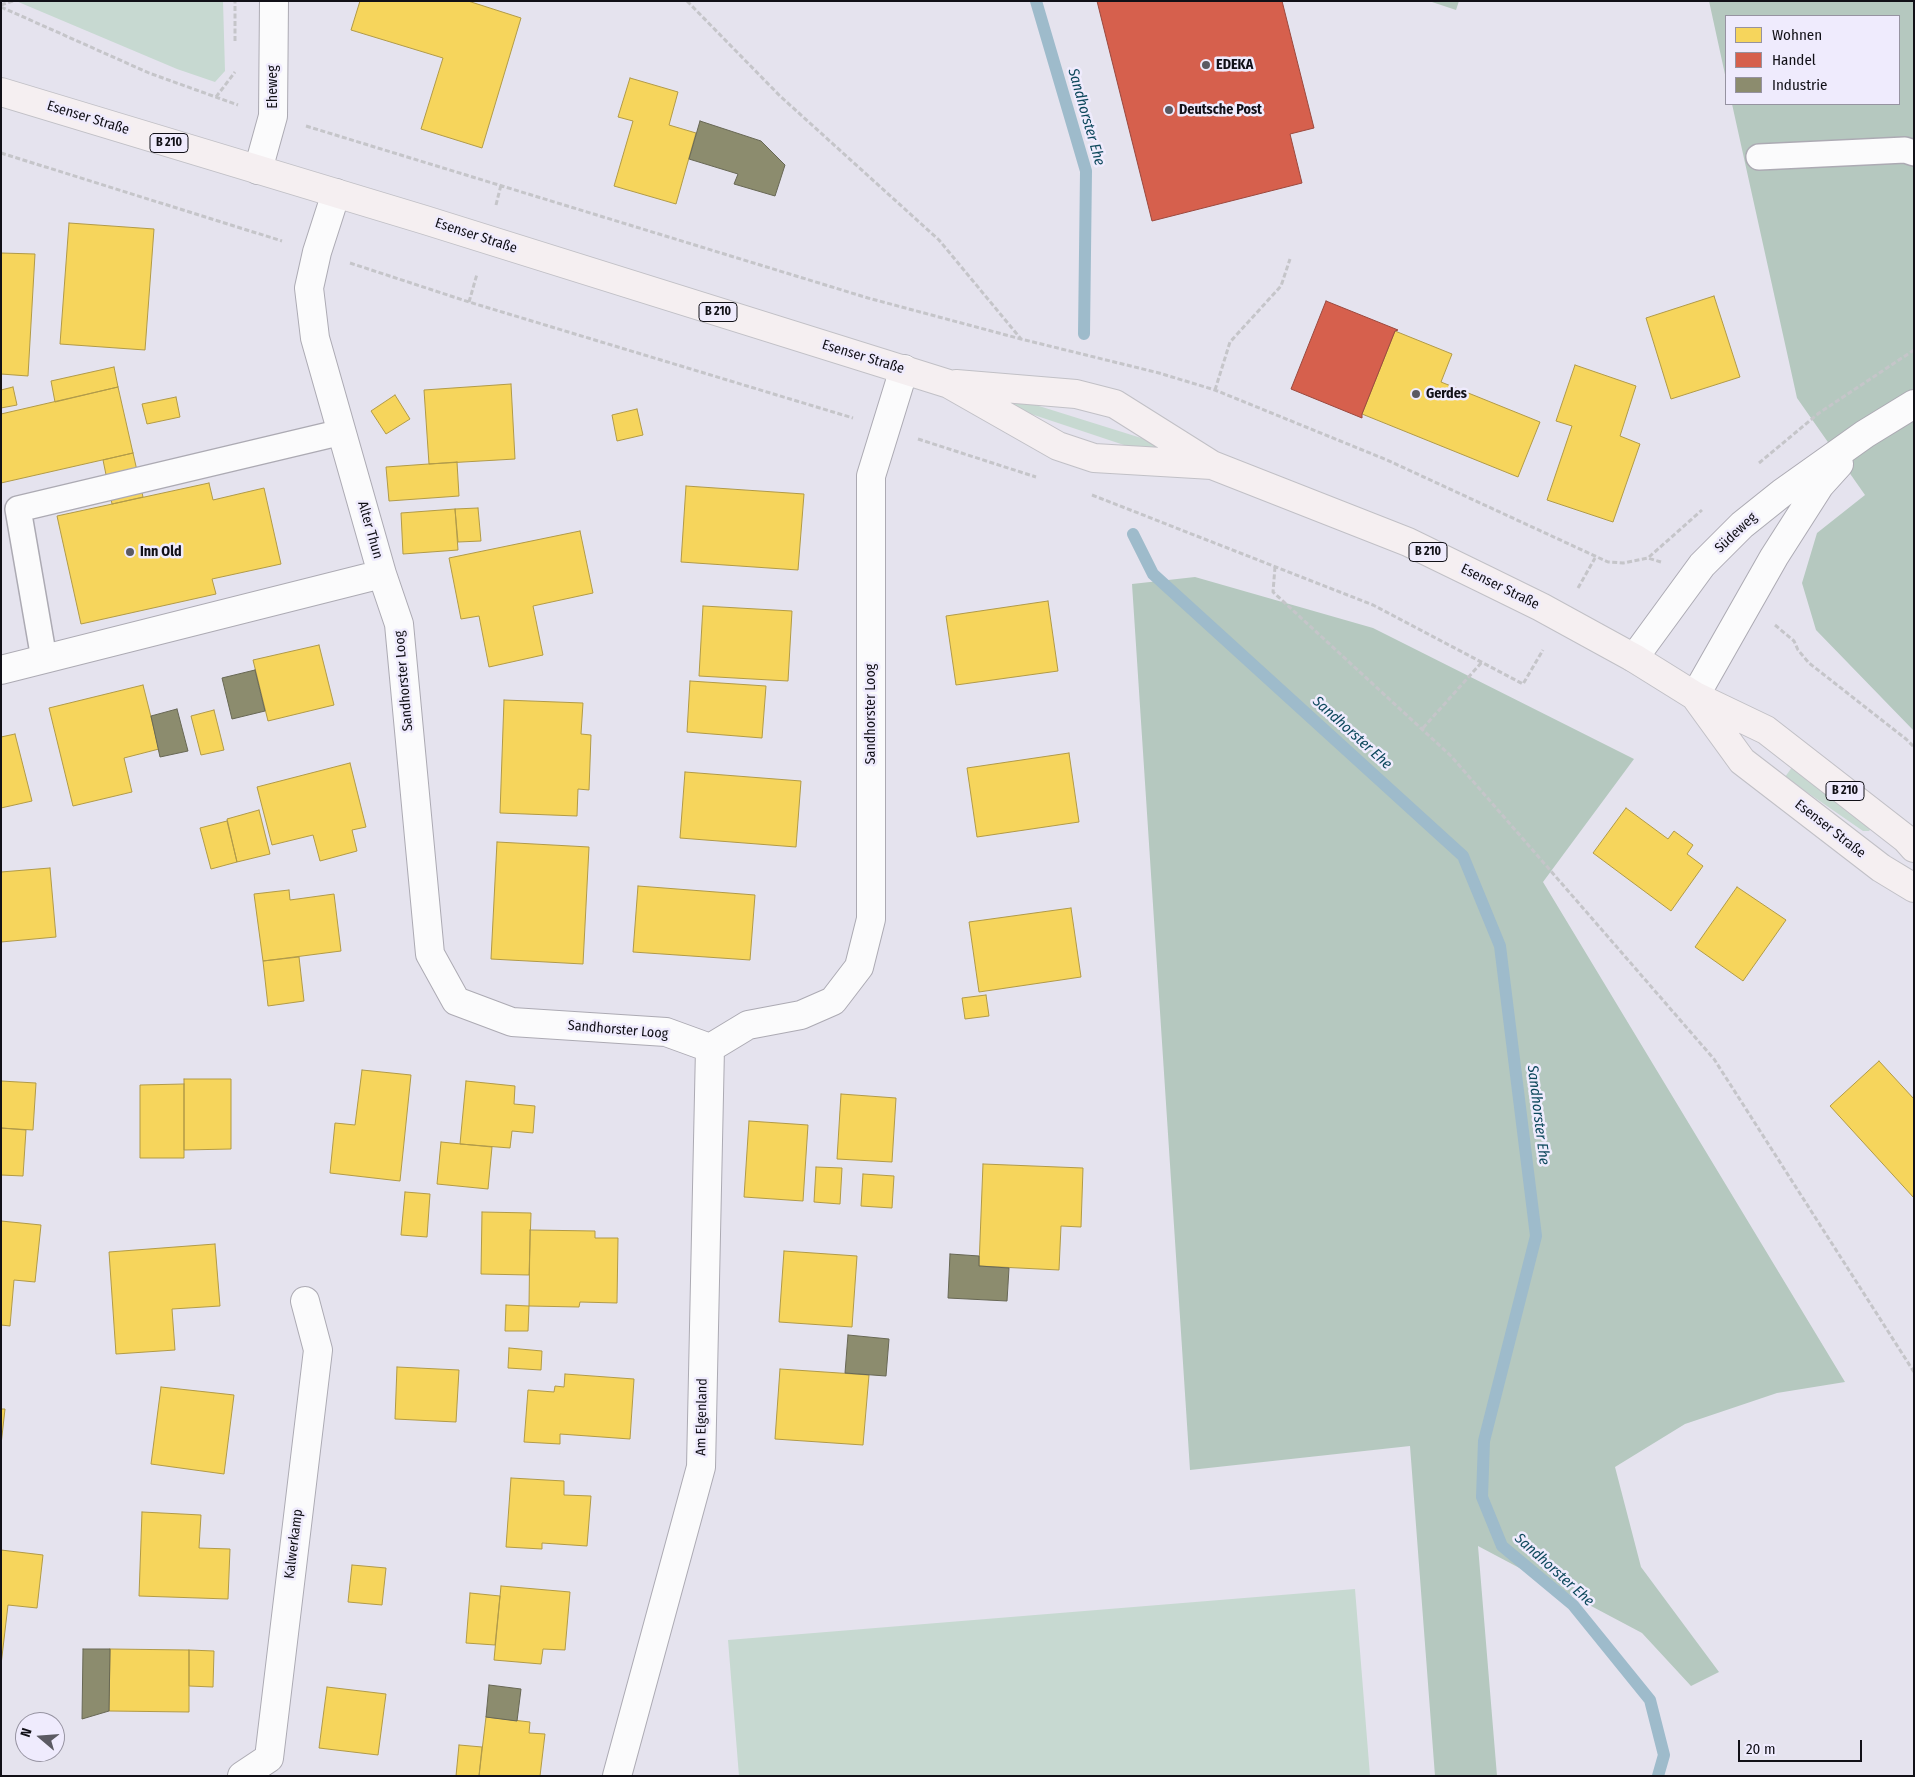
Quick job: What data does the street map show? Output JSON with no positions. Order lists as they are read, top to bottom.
{
  "streets": {
    "main road": ["Esenser Straße", "B 210"],
    "street": [
      "Eheweg",
      "Alter Thun",
      "Südeweg",
      "Sandhorster Loog",
      "Am Elgenland",
      "Kalwerkamp"
    ]
  },
  "crossings": [
    ["Eheweg", "Esenser Straße"],
    ["Esenser Straße", "Alter Thun"],
    ["Esenser Straße", "Südeweg"],
    ["Esenser Straße", "Sandhorster Loog"],
    ["Alter Thun", "Sandhorster Loog"],
    ["Sandhorster Loog", "Am Elgenland"]
  ],
  "water": ["Sandhorster Ehe"],
  "places": [
    "EDEKA",
    "Deutsche Post",
    "Gerdes",
    "Inn Old"
  ],
  "legend": ["Wohnen", "Handel", "Industrie"],
  "scale_bar": "20 m",
  "north": "left"
}
